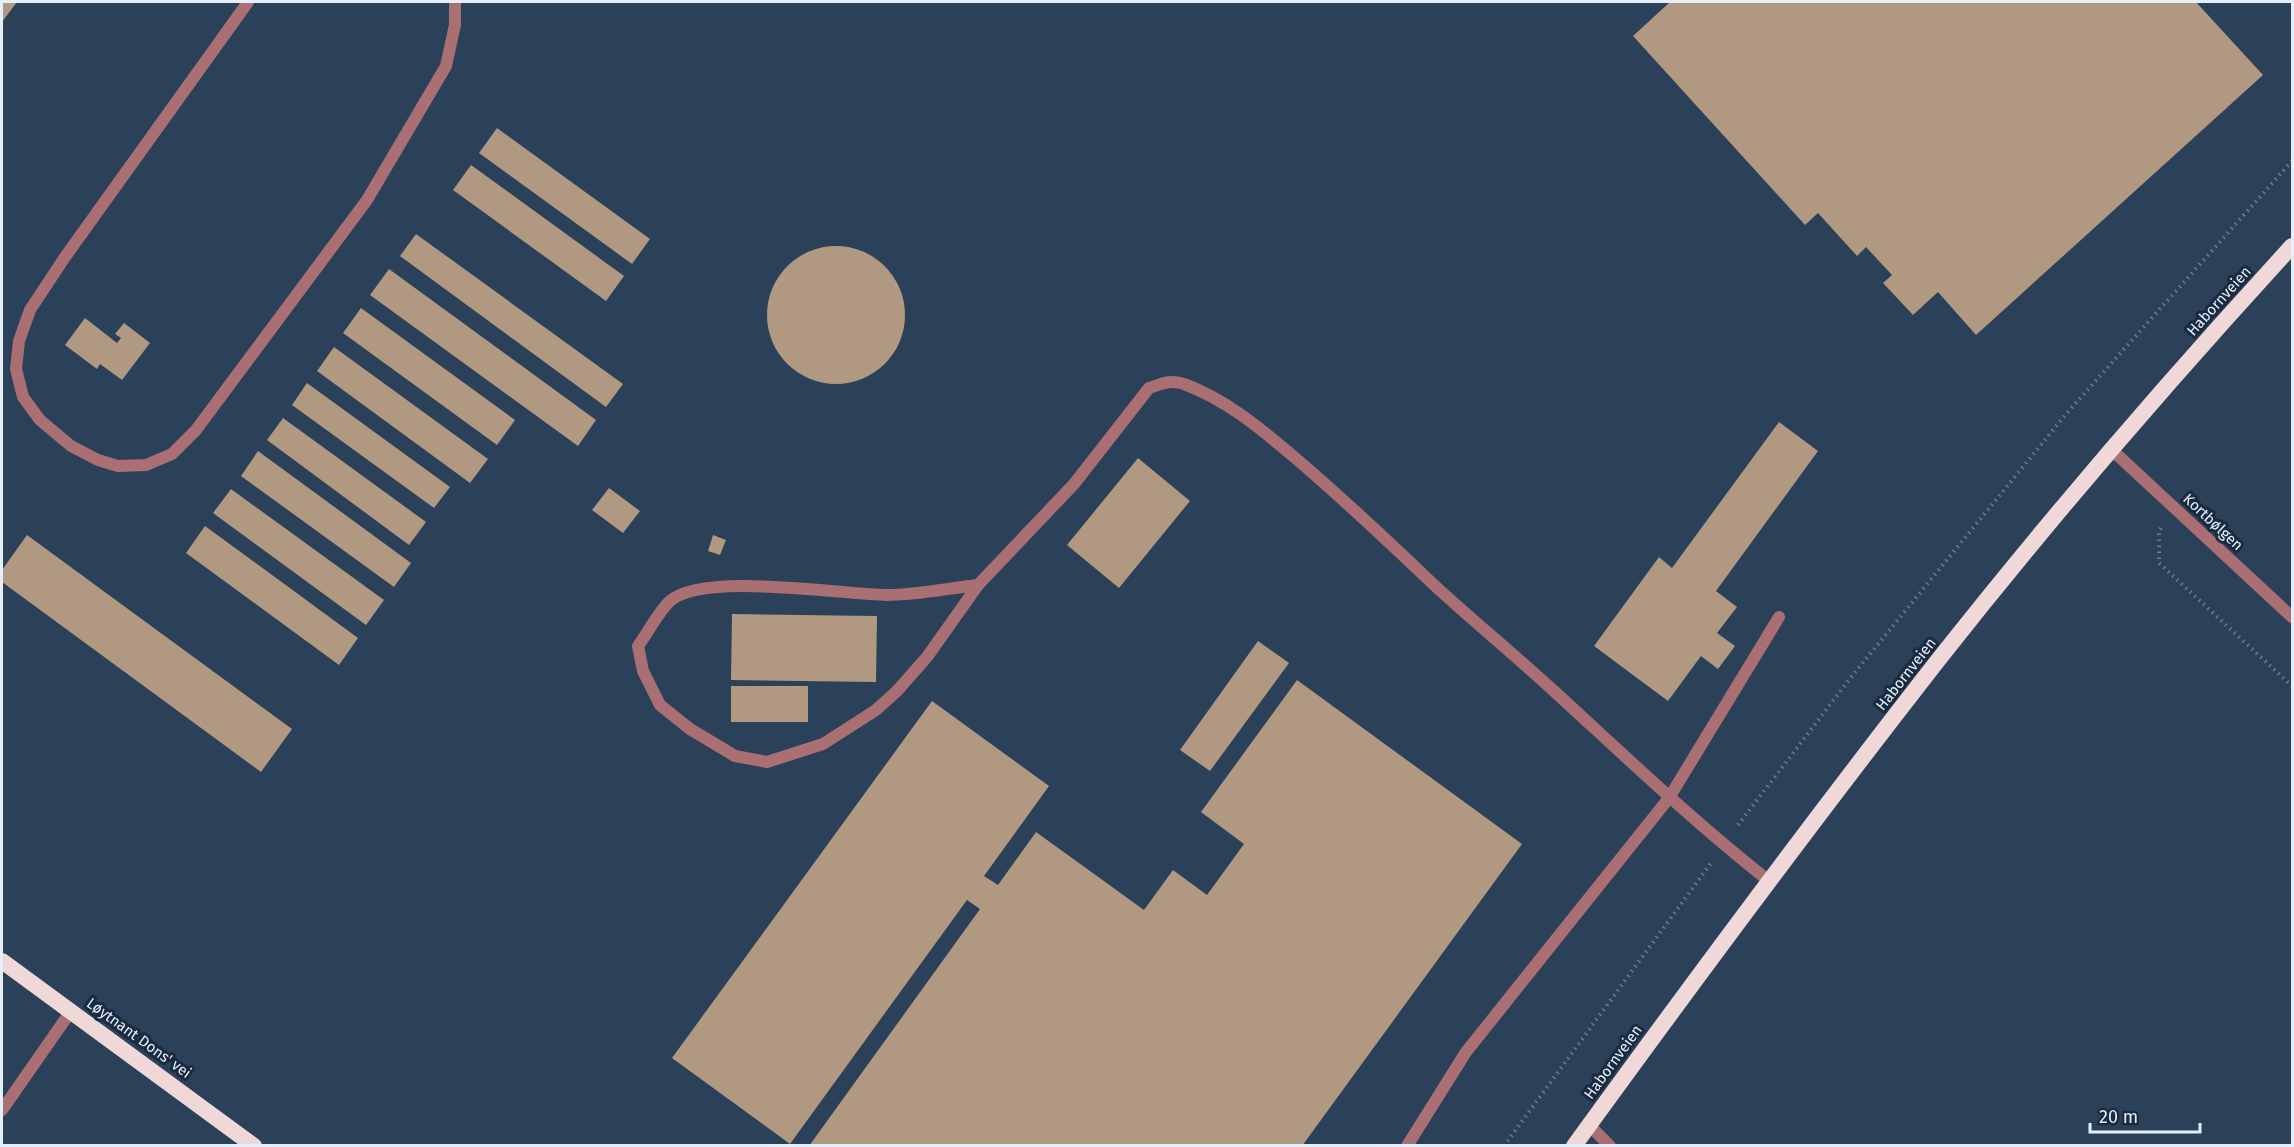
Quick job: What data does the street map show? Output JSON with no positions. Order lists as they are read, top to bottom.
{
  "streets": {
    "highway": ["Habornveien", "Løytnant Dons' vei"],
    "street": ["Kortbølgen"]
  },
  "crossings": [
    ["Habornveien", "Kortbølgen"]
  ],
  "scale_bar": "20 m"
}
